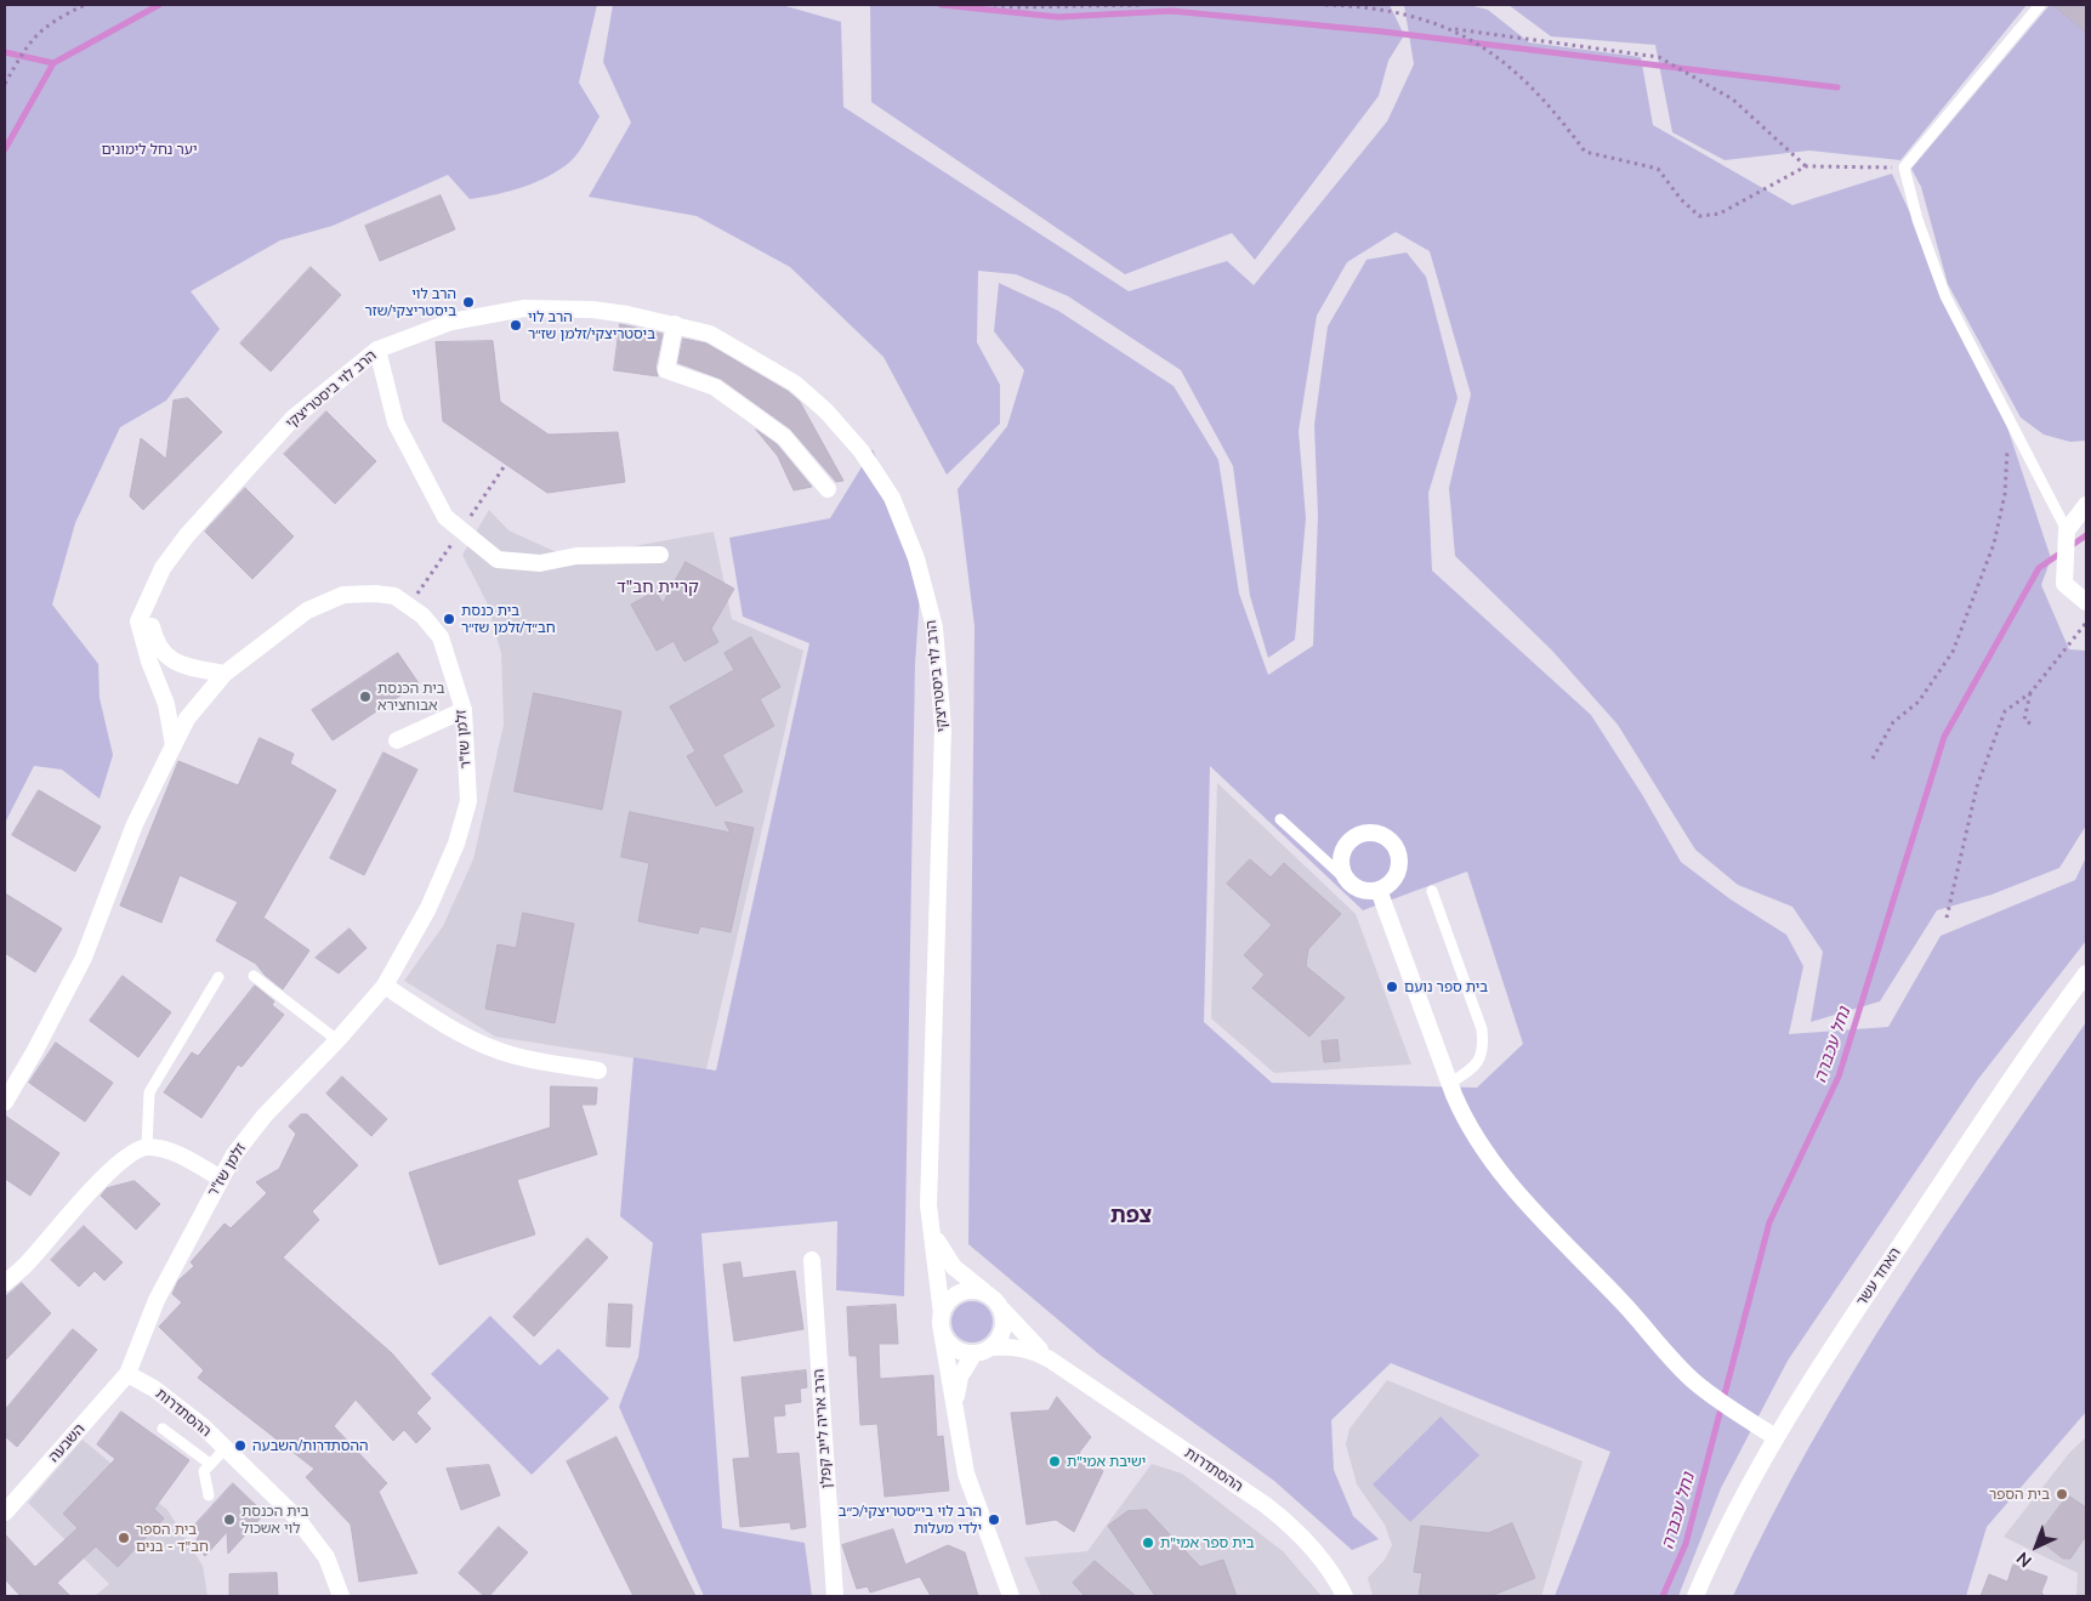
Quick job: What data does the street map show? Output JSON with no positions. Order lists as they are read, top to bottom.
{
  "streets": {
    "street": [
      "הרב לוי ביסטריצקי",
      "זלמן שז\"ר",
      "האחד עשר",
      "ההסתדרות",
      "הרב אריה לייב קפלן",
      "השבעה"
    ]
  },
  "crossings": [
    ["הרב לוי ביסטריצקי", "זלמן שז\"ר"],
    ["הרב לוי ביסטריצקי", "ההסתדרות"],
    ["זלמן שז\"ר", "ההסתדרות"],
    ["זלמן שז\"ר", "השבעה"],
    ["ההסתדרות", "השבעה"]
  ],
  "districts": ["קריית חב\"ד", "צפת"],
  "water": ["נחל עכברה"],
  "parks": ["יער נחל לימונים"],
  "places": [
    "הרב לוי ביסטריצקי/שזר",
    "הרב לוי ביסטריצקי/זלמן שז״ר",
    "בית כנסת חב״ד/זלמן שז״ר",
    "בית הכנסת אבוחצירא",
    "בית ספר נועם",
    "ההסתדרות/השבעה",
    "ישיבת אמי\"ת",
    "בית הספר",
    "בית הכנסת לוי אשכול",
    "הרב לוי בי״סטריצקי/כ״ב ילדי מעלות",
    "בית הספר חב\"ד - בנים",
    "בית ספר אמי\"ת"
  ],
  "north": "bottom left"
}
